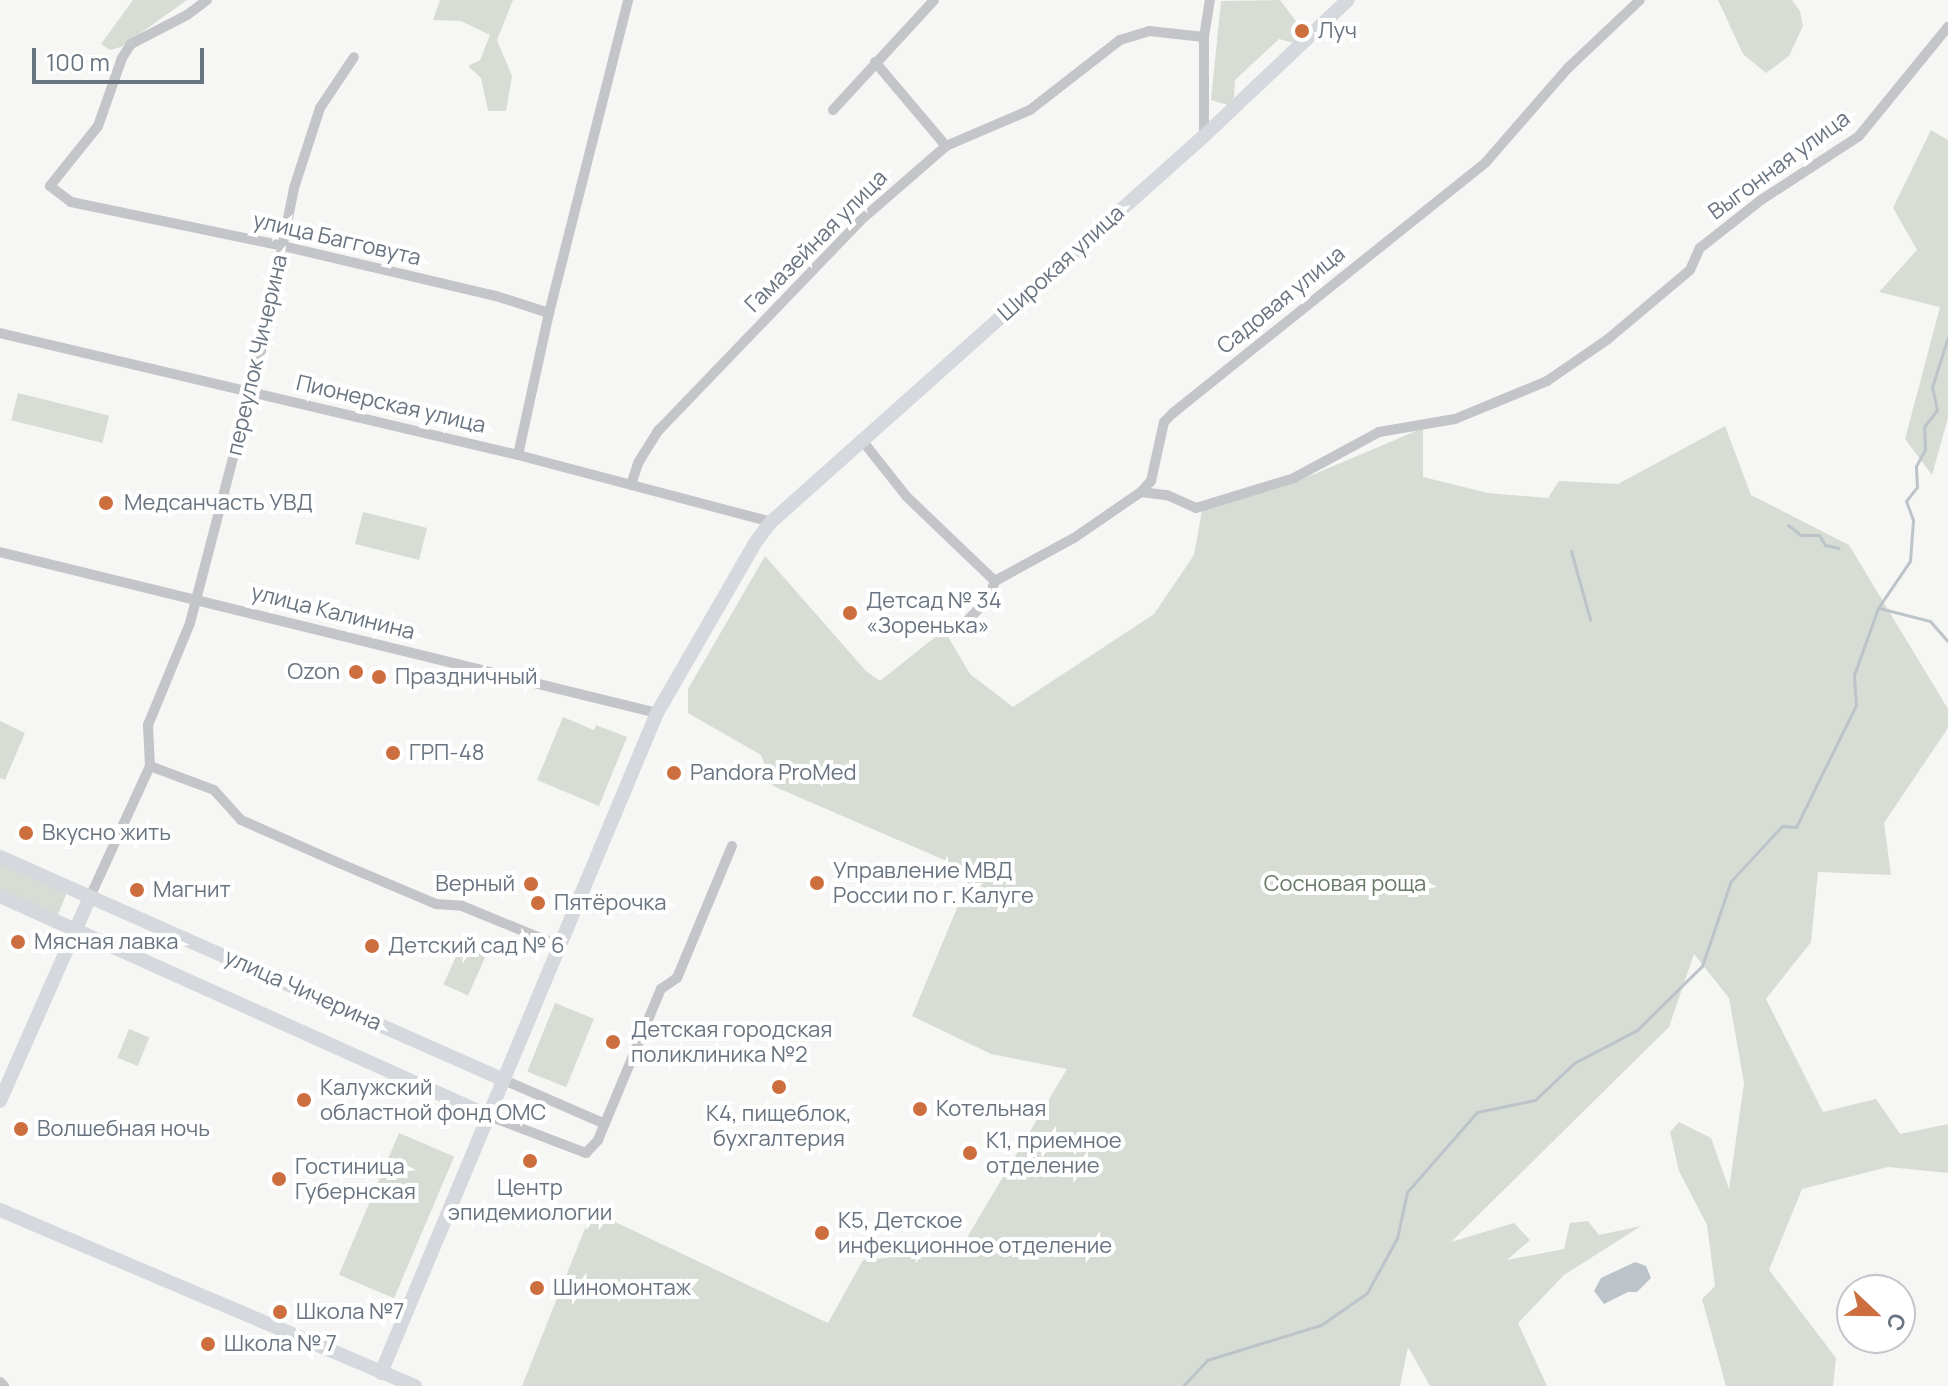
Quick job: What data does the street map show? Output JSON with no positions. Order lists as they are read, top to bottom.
{
  "streets": {
    "street": [
      "Выгонная улица",
      "улица Багговута",
      "Гамазейная улица",
      "Широкая улица",
      "Садовая улица",
      "переулок Чичерина",
      "Пионерская улица",
      "улица Калинина",
      "улица Чичерина"
    ]
  },
  "crossings": [
    ["Выгонная улица", "Садовая улица"],
    ["улица Багговута", "переулок Чичерина"],
    ["Гамазейная улица", "Пионерская улица"],
    ["Широкая улица", "Пионерская улица"],
    ["Широкая улица", "улица Калинина"],
    ["Широкая улица", "улица Чичерина"],
    ["переулок Чичерина", "Пионерская улица"],
    ["переулок Чичерина", "улица Калинина"],
    ["переулок Чичерина", "улица Чичерина"]
  ],
  "parks": ["Сосновая роща"],
  "places": [
    "Луч",
    "Медсанчасть УВД",
    "Детсад № 34 «Зоренька»",
    "Ozon",
    "Праздничный",
    "ГРП-48",
    "Pandora ProMed",
    "Вкусно жить",
    "Управление МВД России по г. Калуге",
    "Верный",
    "Магнит",
    "Пятёрочка",
    "Мясная лавка",
    "Детский сад № 6",
    "Детская городская поликлиника №2",
    "К4, пищеблок, бухгалтерия",
    "Калужский областной фонд ОМС",
    "Котельная",
    "Волшебная ночь",
    "К1, приемное отделение",
    "Центр эпидемиологии",
    "Гостиница Губернская",
    "К5, Детское инфекционное отделение",
    "Шиномонтаж",
    "Школа №7",
    "Школа № 7"
  ],
  "scale_bar": "100 m",
  "north": "right"
}
